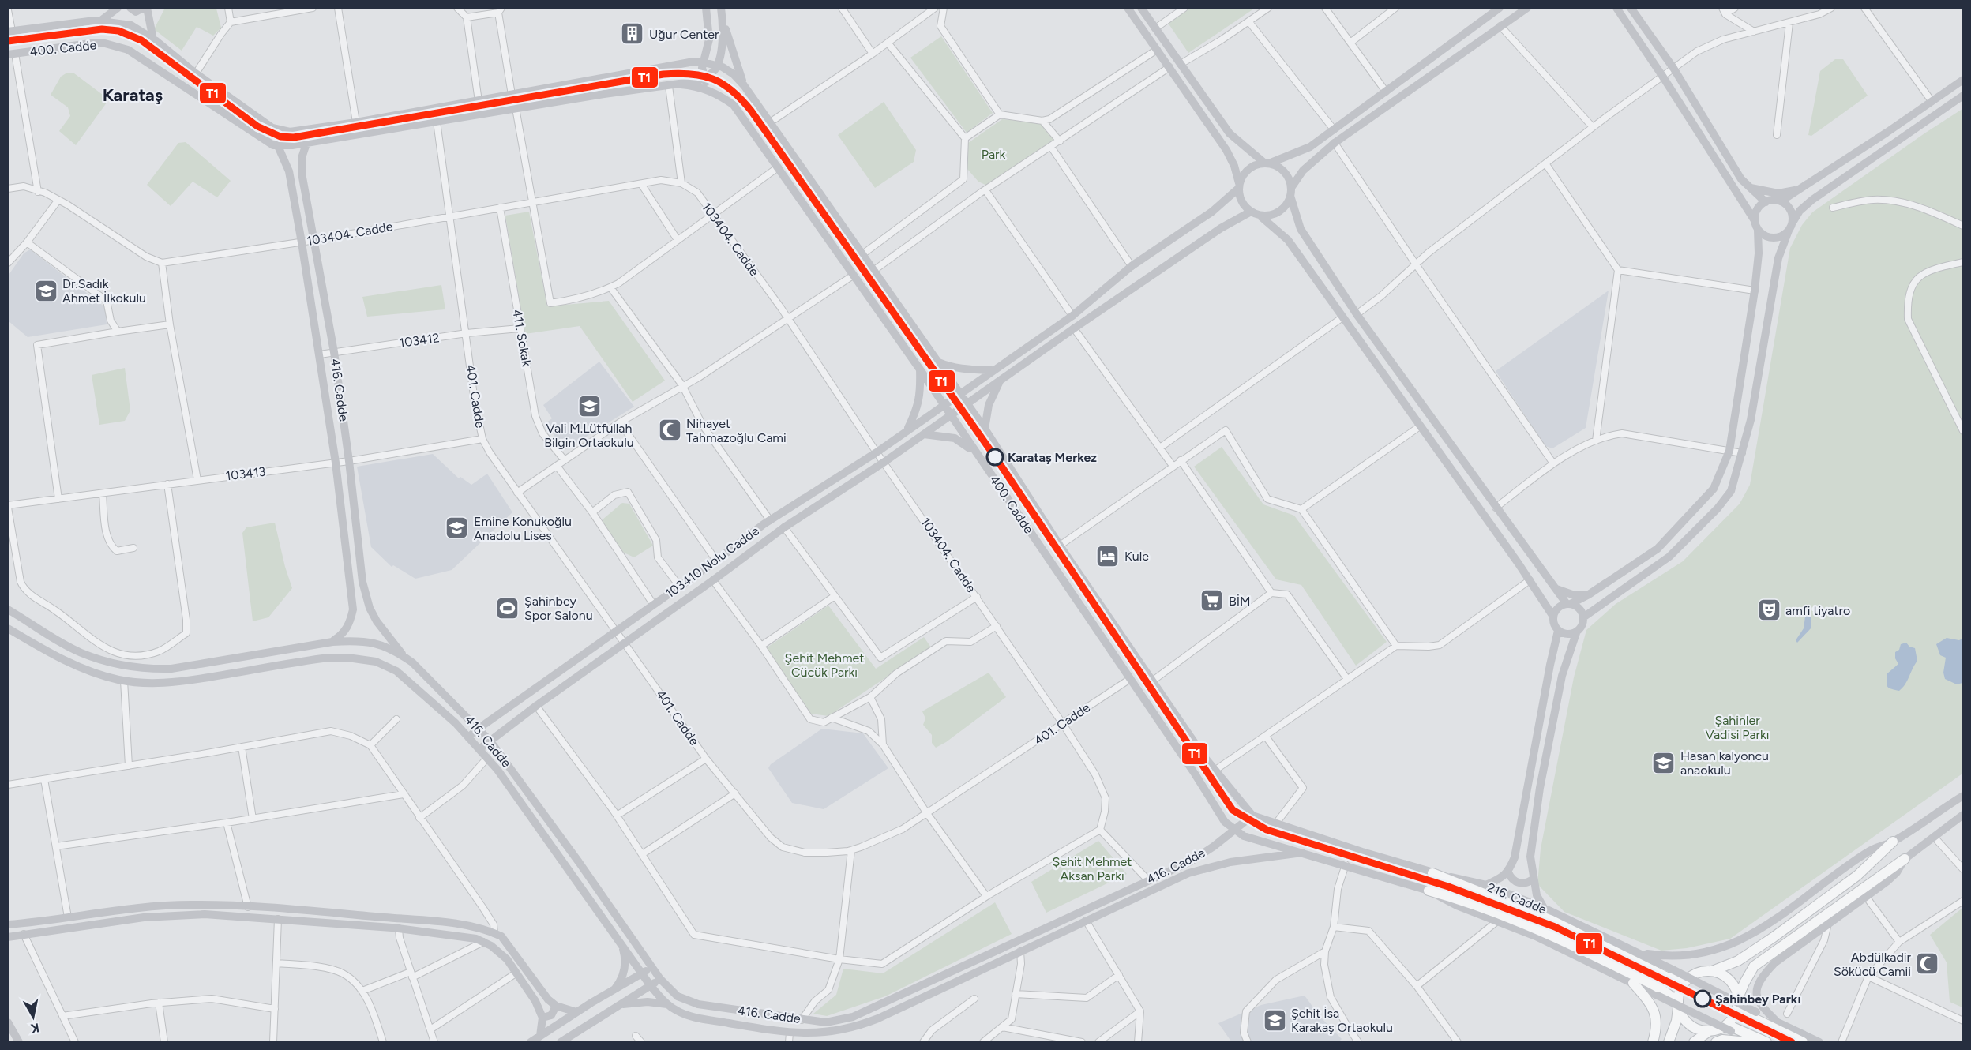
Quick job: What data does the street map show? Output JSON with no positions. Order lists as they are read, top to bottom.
{
  "streets": {
    "main road": [
      "400. Cadde",
      "416. Cadde",
      "103410 Nolu Cadde",
      "216. Cadde"
    ],
    "street": [
      "103404. Cadde",
      "411. Sokak",
      "103412",
      "401. Cadde",
      "103413"
    ]
  },
  "crossings": [
    ["400. Cadde", "416. Cadde"],
    ["400. Cadde", "401. Cadde"],
    ["400. Cadde", "103410 Nolu Cadde"],
    ["400. Cadde", "216. Cadde"],
    ["103404. Cadde", "411. Sokak"],
    ["103404. Cadde", "416. Cadde"],
    ["103404. Cadde", "401. Cadde"],
    ["103404. Cadde", "103410 Nolu Cadde"],
    ["411. Sokak", "103412"],
    ["103412", "416. Cadde"],
    ["103412", "401. Cadde"],
    ["416. Cadde", "103413"],
    ["416. Cadde", "103410 Nolu Cadde"],
    ["416. Cadde", "216. Cadde"],
    ["401. Cadde", "103413"],
    ["401. Cadde", "103410 Nolu Cadde"]
  ],
  "districts": ["Karataş"],
  "parks": [
    "Park",
    "Şehit Mehmet Cücük Parkı",
    "Şahinler Vadisi Parkı",
    "Şehit Mehmet Aksan Parkı"
  ],
  "places": {
    "building": ["Uğur Center"],
    "school or university": [
      "Dr.Sadık Ahmet İlkokulu",
      "Vali M.Lütfullah Bilgin Ortaokulu",
      "Emine Konukoğlu Anadolu Lises",
      "Hasan kalyoncu anaokulu",
      "Şehit İsa Karakaş Ortaokulu"
    ],
    "mosque": ["Nihayet Tahmazoğlu Cami", "Abdülkadir Sökücü Camii"],
    "other": ["Karataş Merkez", "Şahinbey Parkı"],
    "hotel": ["Kule"],
    "supermarket": ["BİM"],
    "sports": ["Şahinbey Spor Salonu"],
    "theatre": ["amfi tiyatro"]
  },
  "lines": ["transit line T1"],
  "north": "bottom"
}
